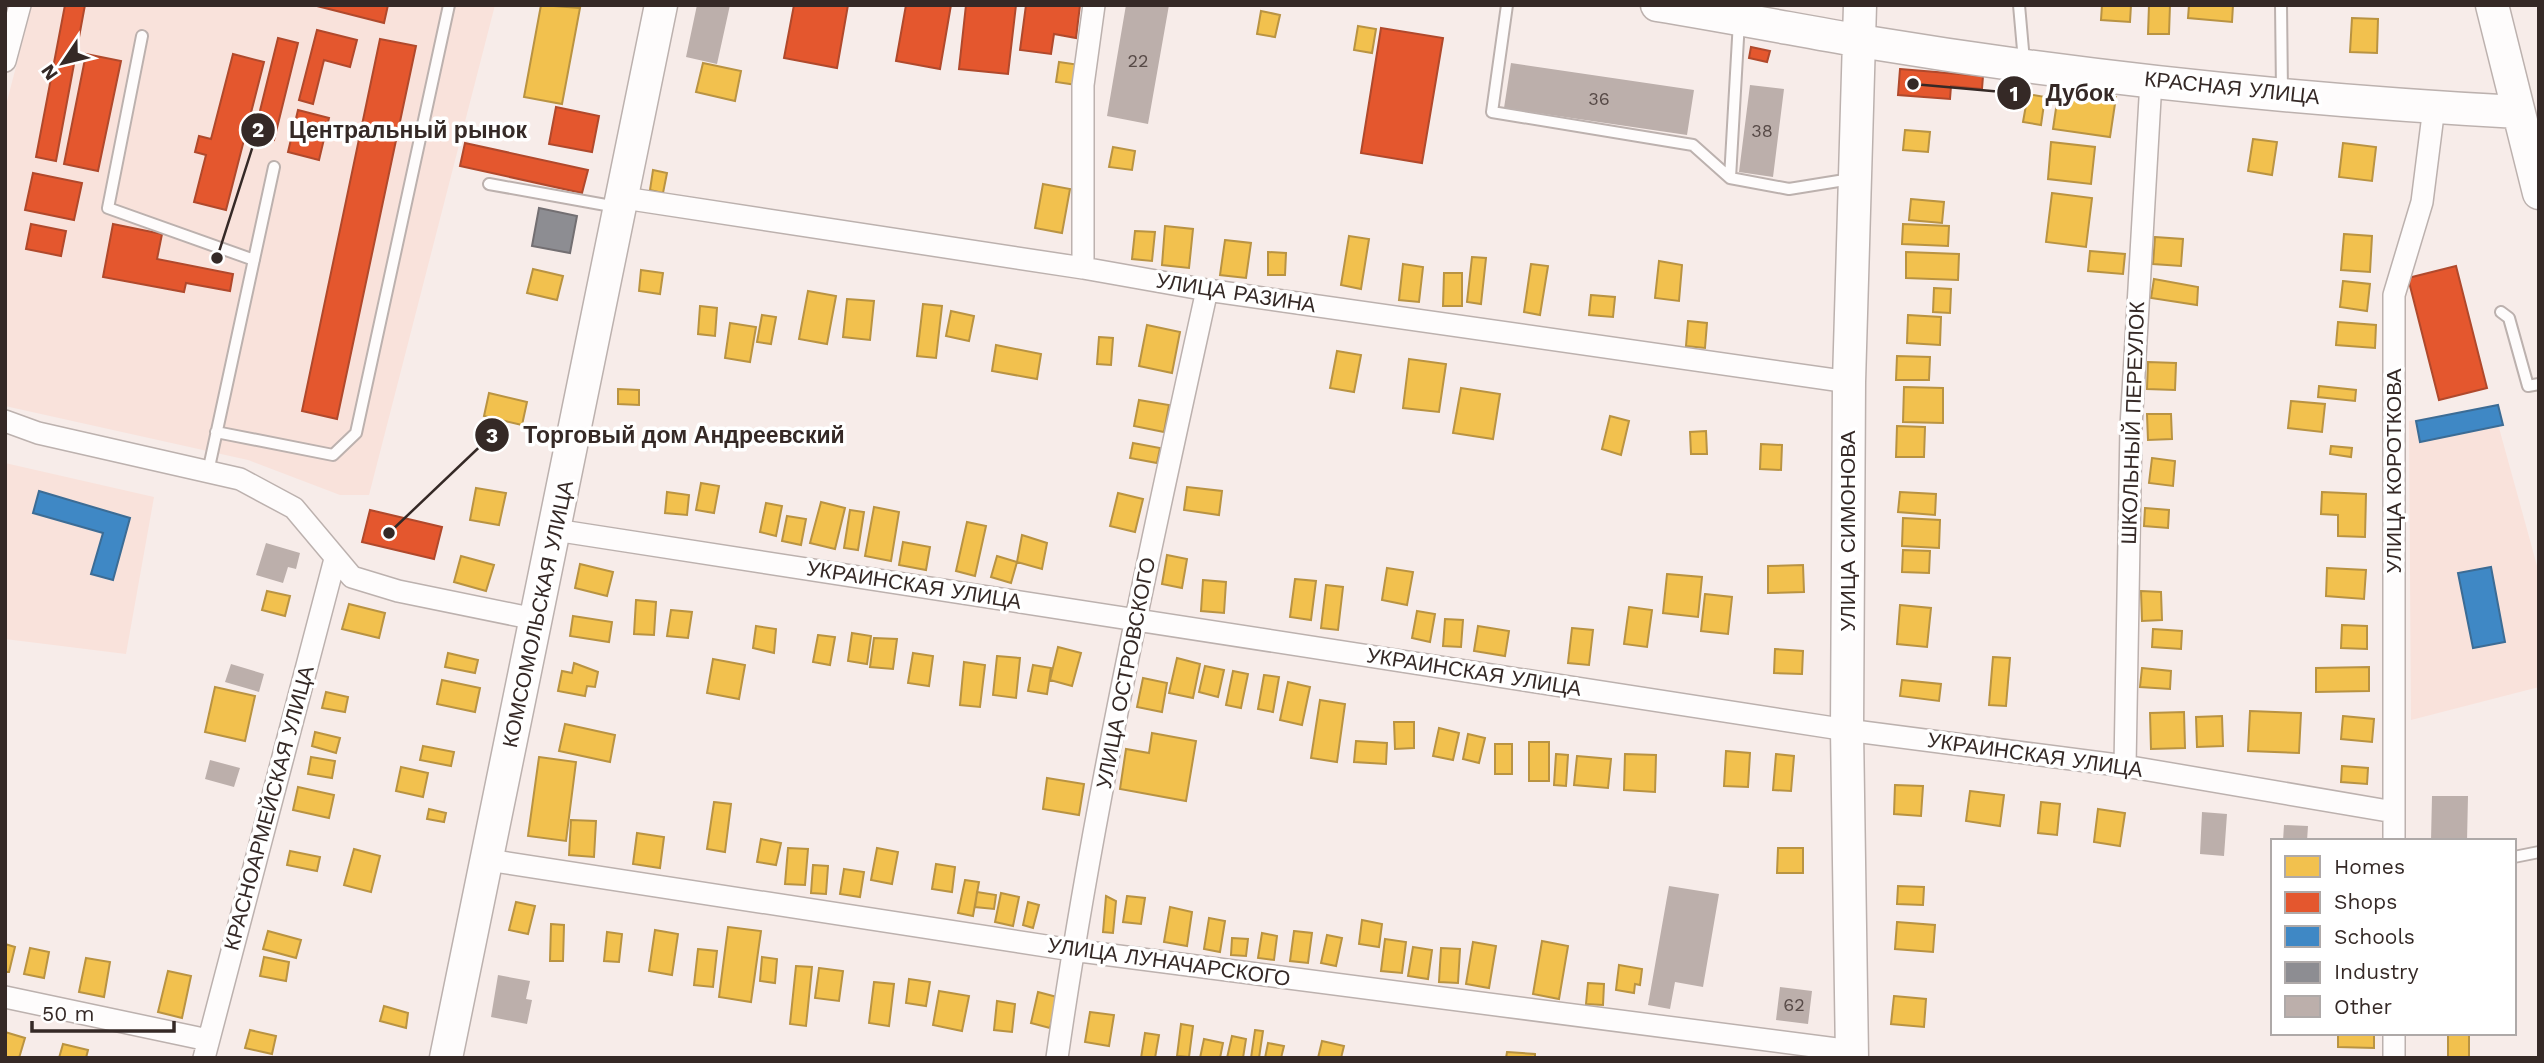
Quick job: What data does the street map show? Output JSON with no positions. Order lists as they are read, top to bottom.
{
  "streets": {
    "street": [
      "КРАСНАЯ УЛИЦА",
      "УЛИЦА РАЗИНА",
      "ШКОЛЬНЫЙ ПЕРЕУЛОК",
      "УЛИЦА КОРОТКОВА",
      "УЛИЦА СИМОНОВА",
      "УКРАИНСКАЯ УЛИЦА",
      "КОМСОМОЛЬСКАЯ УЛИЦА",
      "УЛИЦА ОСТРОВСКОГО",
      "КРАСНОАРМЕЙСКАЯ УЛИЦА",
      "УЛИЦА ЛУНАЧАРСКОГО"
    ]
  },
  "crossings": [
    ["КРАСНАЯ УЛИЦА", "ШКОЛЬНЫЙ ПЕРЕУЛОК"],
    ["КРАСНАЯ УЛИЦА", "УЛИЦА КОРОТКОВА"],
    ["КРАСНАЯ УЛИЦА", "УЛИЦА СИМОНОВА"],
    ["УЛИЦА РАЗИНА", "УЛИЦА СИМОНОВА"],
    ["УЛИЦА РАЗИНА", "КОМСОМОЛЬСКАЯ УЛИЦА"],
    ["УЛИЦА РАЗИНА", "УЛИЦА ОСТРОВСКОГО"],
    ["ШКОЛЬНЫЙ ПЕРЕУЛОК", "УКРАИНСКАЯ УЛИЦА"],
    ["УЛИЦА КОРОТКОВА", "УКРАИНСКАЯ УЛИЦА"],
    ["УЛИЦА СИМОНОВА", "УКРАИНСКАЯ УЛИЦА"],
    ["УЛИЦА СИМОНОВА", "УЛИЦА ЛУНАЧАРСКОГО"],
    ["УКРАИНСКАЯ УЛИЦА", "КОМСОМОЛЬСКАЯ УЛИЦА"],
    ["УКРАИНСКАЯ УЛИЦА", "УЛИЦА ОСТРОВСКОГО"],
    ["КОМСОМОЛЬСКАЯ УЛИЦА", "УЛИЦА ЛУНАЧАРСКОГО"],
    ["УЛИЦА ОСТРОВСКОГО", "УЛИЦА ЛУНАЧАРСКОГО"]
  ],
  "places": ["Дубок", "Центральный рынок", "Торговый дом Андреевский"],
  "house_numbers": [
    "22",
    "36",
    "38",
    "62"
  ],
  "legend": [
    "Homes",
    "Shops",
    "Schools",
    "Industry",
    "Other"
  ],
  "scale_bar": "50 m",
  "north": "bottom left"
}
